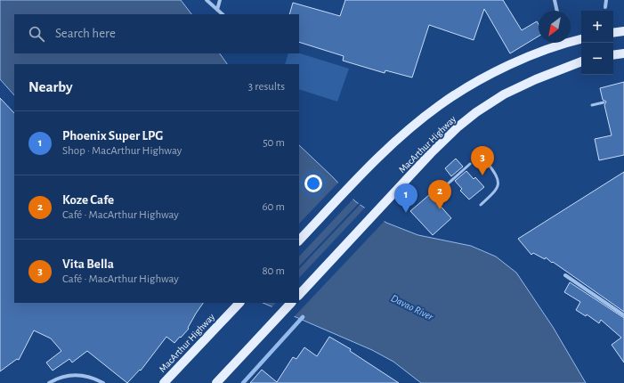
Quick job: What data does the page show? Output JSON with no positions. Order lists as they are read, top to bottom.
{
  "streets": {
    "main road": ["MacArthur Highway"]
  },
  "water": ["Davao River"],
  "north": "bottom left",
  "page": {
    "map_buttons": ["+", "−"],
    "search": "Search here",
    "heading": ["Nearby", "3 results"],
    "list": [
      {
        "mark": "1",
        "name": "Phoenix Super LPG",
        "note": "Shop · MacArthur Highway",
        "value": "50 m"
      },
      {
        "mark": "2",
        "name": "Koze Cafe",
        "note": "Café · MacArthur Highway",
        "value": "60 m"
      },
      {
        "mark": "3",
        "name": "Vita Bella",
        "note": "Café · MacArthur Highway",
        "value": "80 m"
      }
    ],
    "pins": ["3", "2", "1"]
  }
}
